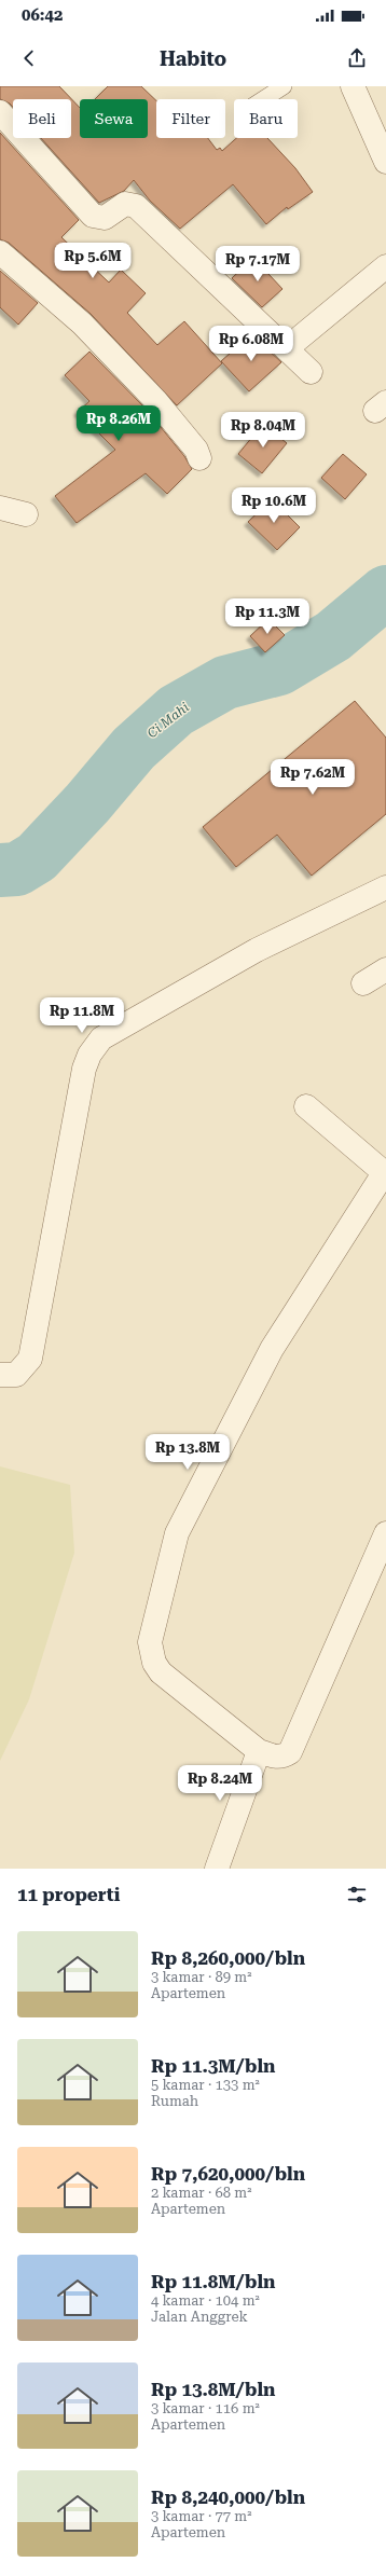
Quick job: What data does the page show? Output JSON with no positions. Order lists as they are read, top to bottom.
{
  "water": ["Ci Mahi"],
  "page": {
    "status": "06:42",
    "header": "Habito",
    "chip": [
      "Beli",
      "Sewa",
      "Filter",
      "Baru"
    ],
    "price": [
      "Rp 5.6M",
      "Rp 7.17M",
      "Rp 6.08M",
      "Rp 8.26M",
      "Rp 8.04M",
      "Rp 10.6M",
      "Rp 11.3M",
      "Rp 7.62M",
      "Rp 11.8M",
      "Rp 13.8M",
      "Rp 8.24M"
    ],
    "heading": "11 properti",
    "list": [
      {
        "name": "Rp 8,260,000/bln",
        "note": "3 kamar · 89 m² · Apartemen"
      },
      {
        "name": "Rp 11.3M/bln",
        "note": "5 kamar · 133 m² · Rumah"
      },
      {
        "name": "Rp 7,620,000/bln",
        "note": "2 kamar · 68 m² · Apartemen"
      },
      {
        "name": "Rp 11.8M/bln",
        "note": "4 kamar · 104 m² · Jalan Anggrek"
      },
      {
        "name": "Rp 13.8M/bln",
        "note": "3 kamar · 116 m² · Apartemen"
      },
      {
        "name": "Rp 8,240,000/bln",
        "note": "3 kamar · 77 m² · Apartemen"
      }
    ]
  }
}
